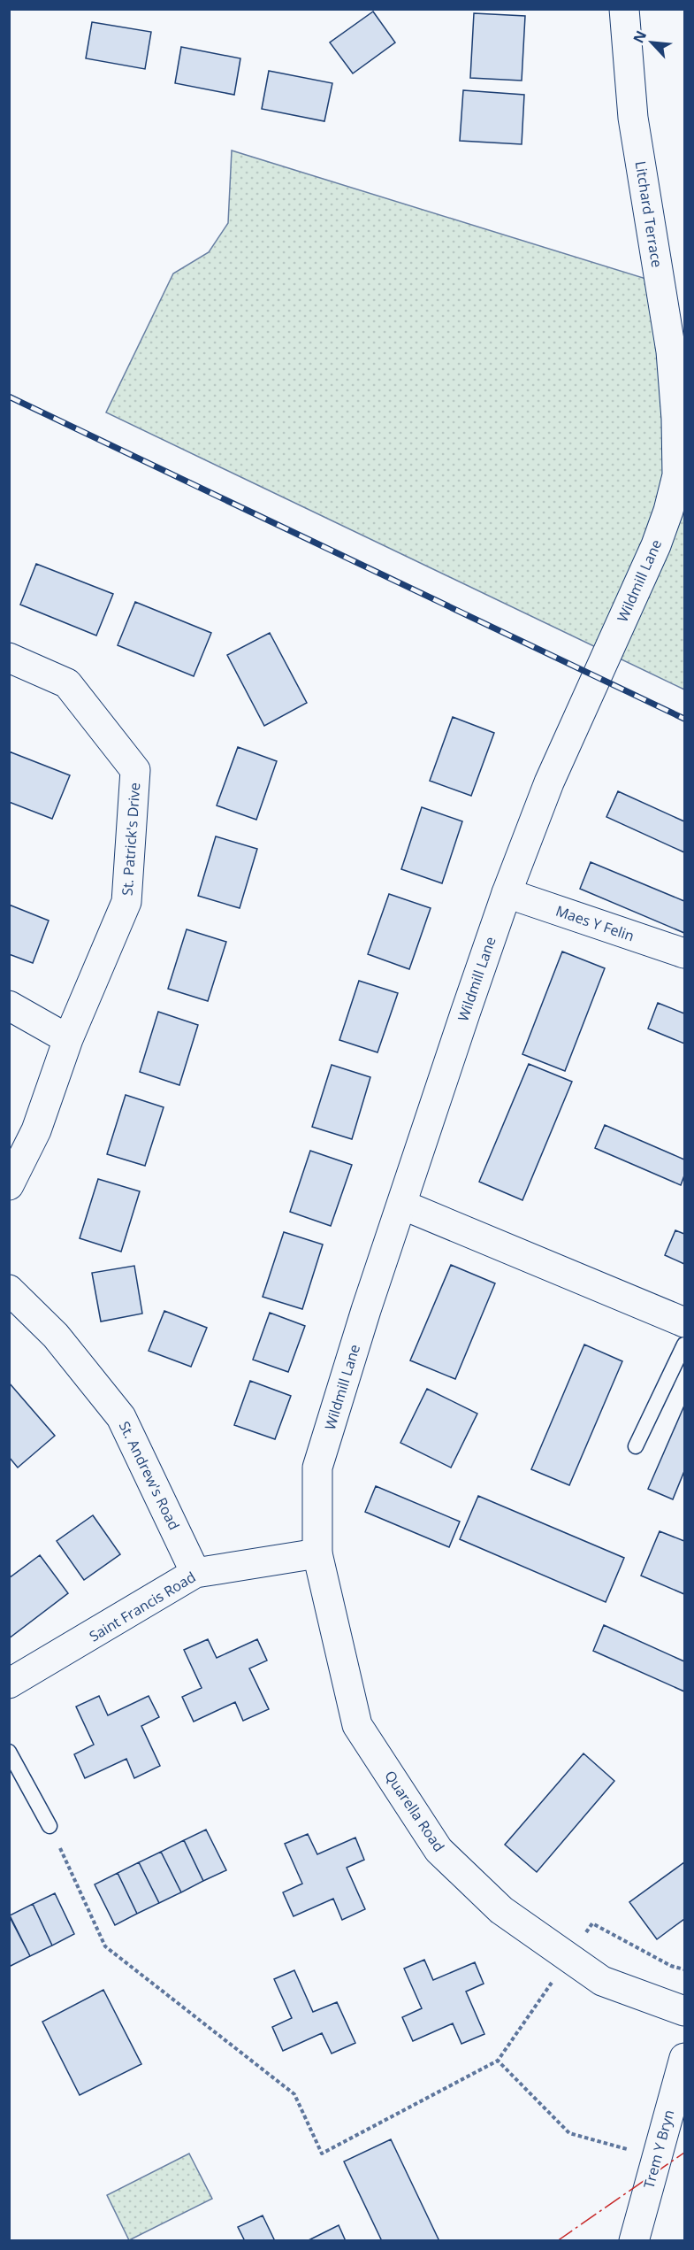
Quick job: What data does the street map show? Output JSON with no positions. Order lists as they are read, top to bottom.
{
  "streets": {
    "street": [
      "Litchard Terrace",
      "Wildmill Lane",
      "St. Patrick's Drive",
      "Maes Y Felin",
      "St. Andrew's Road",
      "Saint Francis Road",
      "Quarella Road",
      "Trem Y Bryn"
    ]
  },
  "crossings": [
    ["Litchard Terrace", "Wildmill Lane"],
    ["Wildmill Lane", "Maes Y Felin"],
    ["Wildmill Lane", "Saint Francis Road"],
    ["Wildmill Lane", "Quarella Road"],
    ["St. Andrew's Road", "Saint Francis Road"],
    ["Saint Francis Road", "Quarella Road"]
  ],
  "north": "top left"
}
